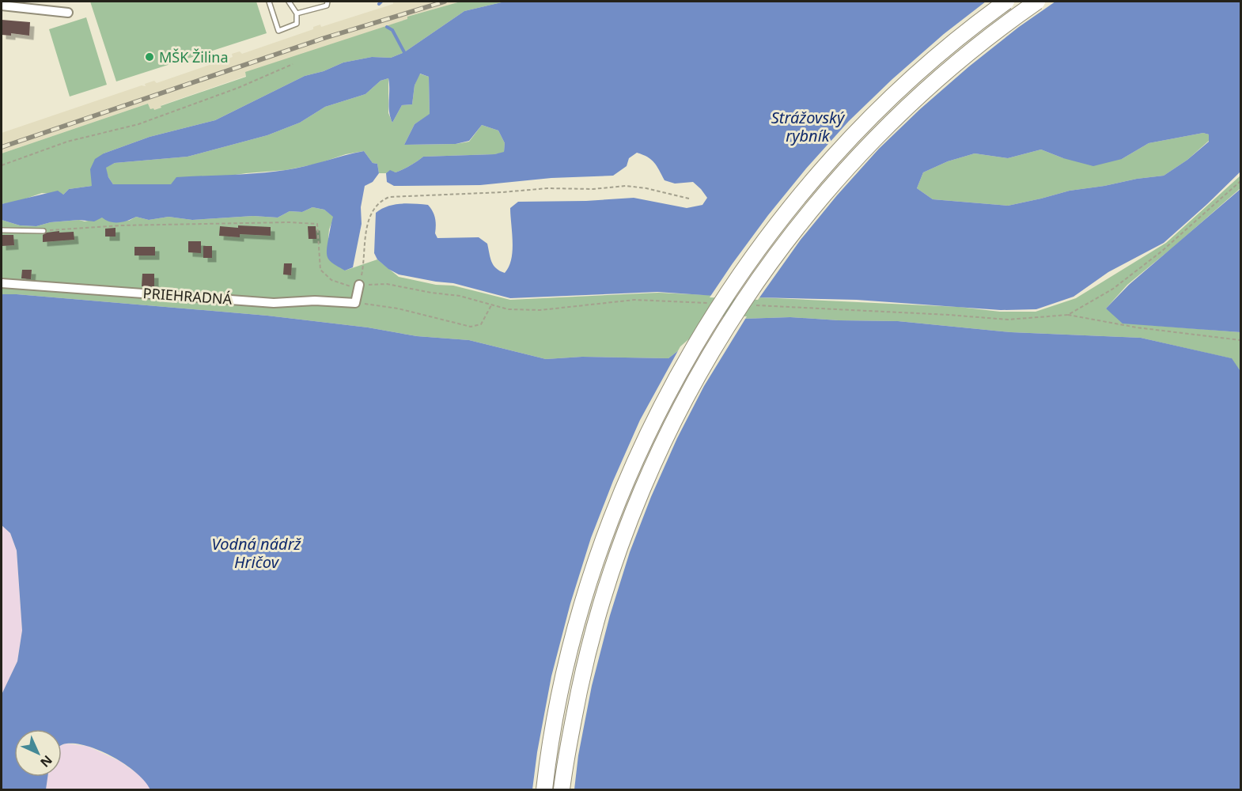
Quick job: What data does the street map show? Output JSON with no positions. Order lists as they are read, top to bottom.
{
  "streets": {
    "street": ["PRIEHRADNÁ"]
  },
  "water": ["Strážovský rybník", "Vodná nádrž Hričov"],
  "places": ["MŠK Žilina"],
  "north": "bottom right"
}
